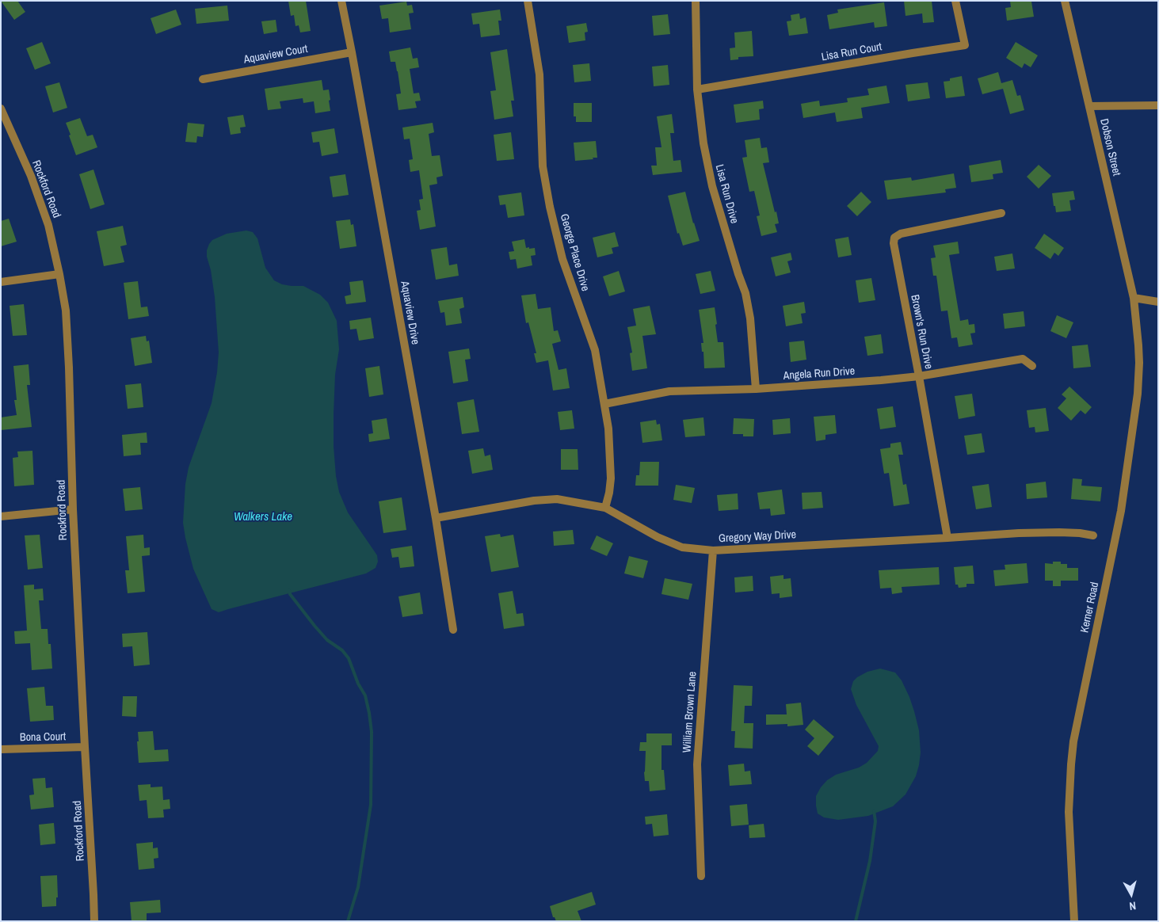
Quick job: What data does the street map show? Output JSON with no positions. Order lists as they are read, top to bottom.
{
  "streets": {
    "street": [
      "Lisa Run Court",
      "Aquaview Court",
      "Dobson Street",
      "Rockford Road",
      "Lisa Run Drive",
      "George Place Drive",
      "Aquaview Drive",
      "Brown's Run Drive",
      "Angela Run Drive",
      "Gregory Way Drive",
      "Kerner Road",
      "William Brown Lane",
      "Bona Court"
    ]
  },
  "crossings": [
    ["Lisa Run Court", "Lisa Run Drive"],
    ["Aquaview Court", "Aquaview Drive"],
    ["Dobson Street", "Kerner Road"],
    ["Rockford Road", "Bona Court"],
    ["Lisa Run Drive", "Angela Run Drive"],
    ["George Place Drive", "Angela Run Drive"],
    ["George Place Drive", "Gregory Way Drive"],
    ["Aquaview Drive", "Gregory Way Drive"],
    ["Brown's Run Drive", "Angela Run Drive"],
    ["Brown's Run Drive", "Gregory Way Drive"],
    ["Gregory Way Drive", "William Brown Lane"]
  ],
  "water": ["Walkers Lake"],
  "north": "bottom"
}
